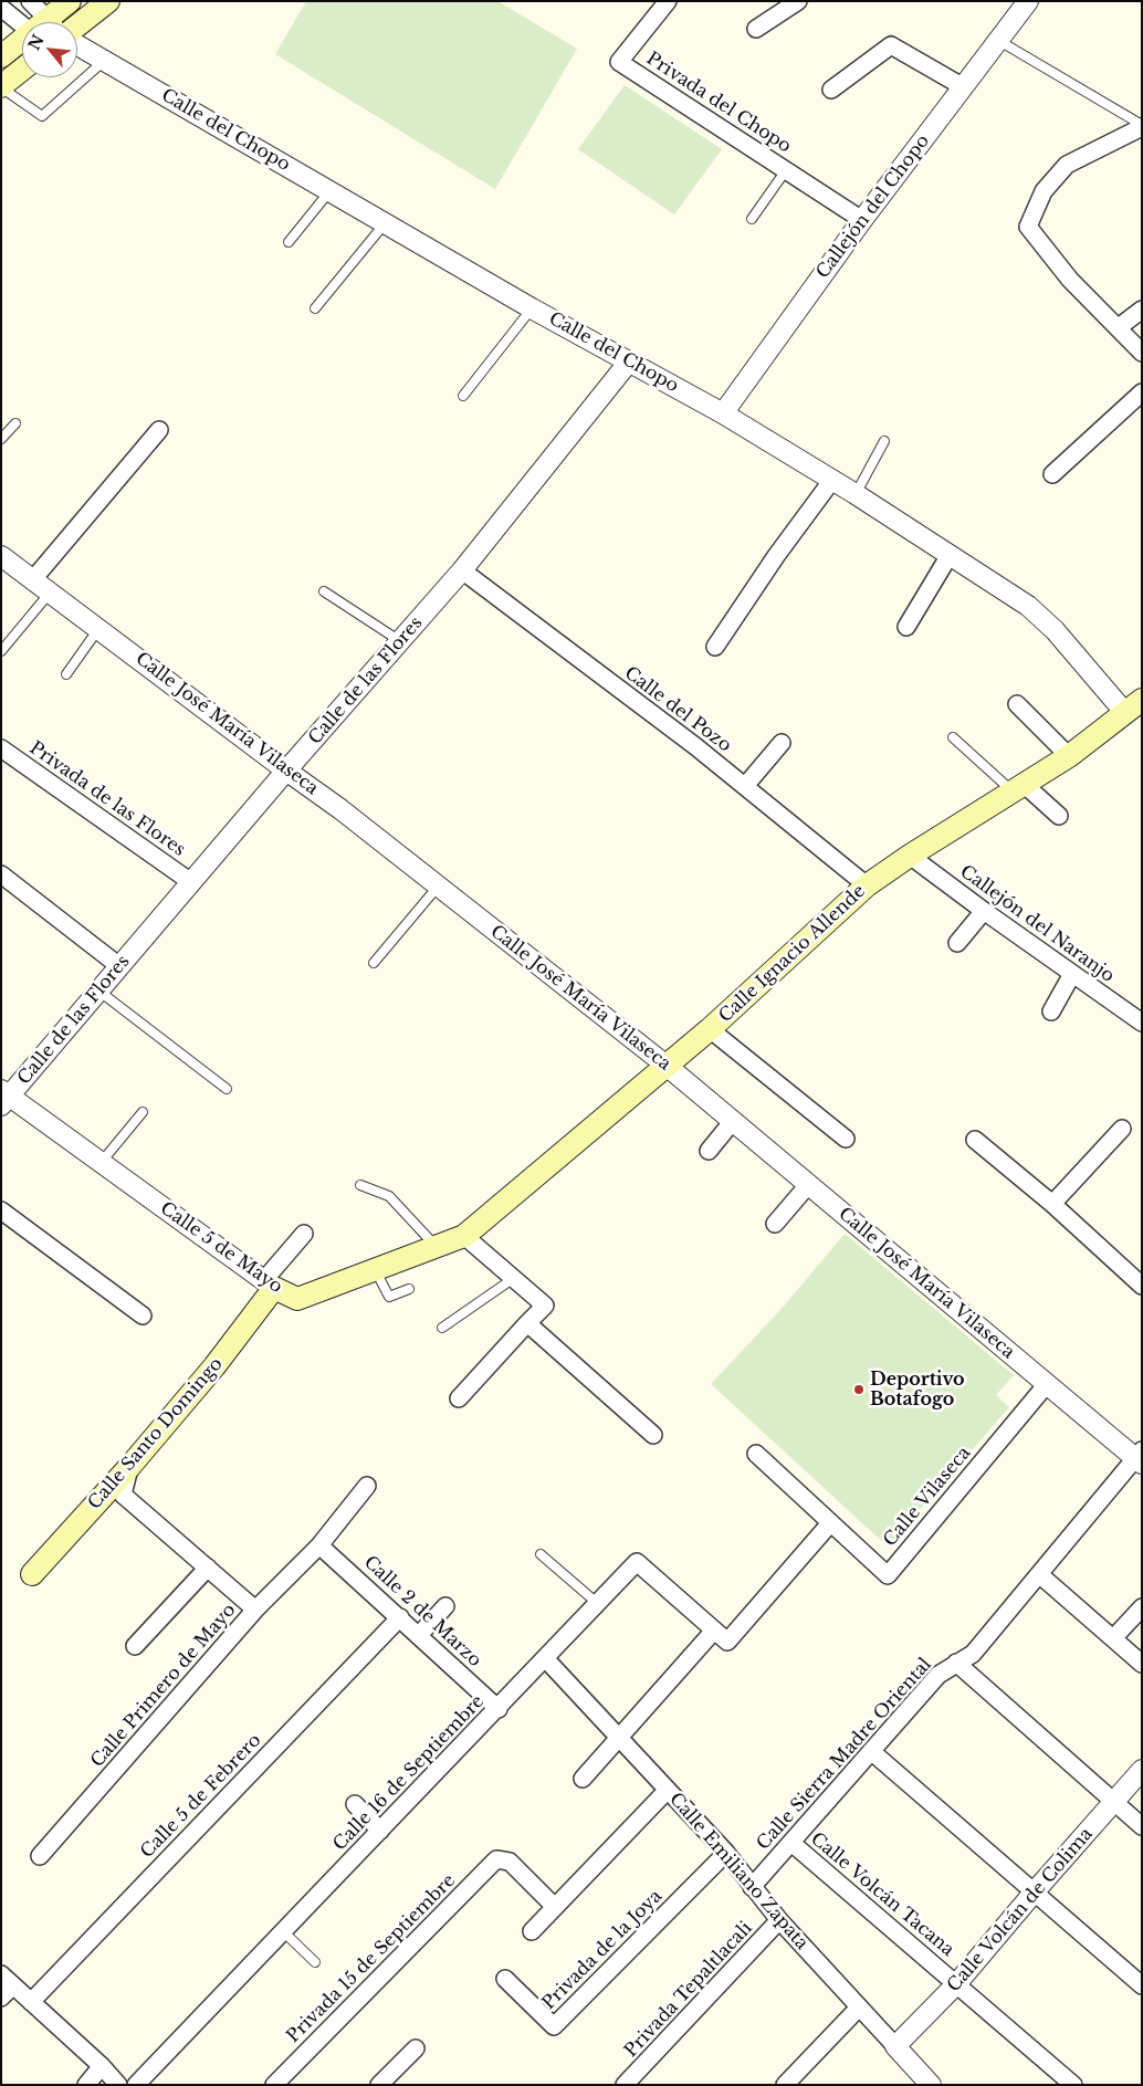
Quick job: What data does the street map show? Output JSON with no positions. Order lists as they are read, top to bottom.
{
  "streets": {
    "main road": ["Calle Ignacio Allende", "Calle 5 de Mayo", "Calle Santo Domingo"],
    "street": [
      "Privada del Chopo",
      "Calle del Chopo",
      "Callejón del Chopo",
      "Calle de las Flores",
      "Calle del Pozo",
      "Calle José María Vilaseca",
      "Privada de las Flores",
      "Callejón del Naranjo",
      "Calle Vilaseca",
      "Calle 2 de Marzo",
      "Calle Primero de Mayo",
      "Calle Sierra Madre Oriental",
      "Calle 16 de Septiembre",
      "Calle 5 de Febrero",
      "Calle Emiliano Zapata",
      "Calle Volcán Tacana",
      "Calle Volcán de Colima",
      "Privada de la Joya",
      "Privada 15 de Septiembre",
      "Privada Tepaltlacali"
    ]
  },
  "crossings": [
    ["Privada del Chopo", "Callejón del Chopo"],
    ["Calle del Chopo", "Callejón del Chopo"],
    ["Calle del Chopo", "Calle de las Flores"],
    ["Calle del Chopo", "Calle Ignacio Allende"],
    ["Calle de las Flores", "Calle del Pozo"],
    ["Calle de las Flores", "Calle José María Vilaseca"],
    ["Calle de las Flores", "Privada de las Flores"],
    ["Calle de las Flores", "Calle 5 de Mayo"],
    ["Calle del Pozo", "Calle Ignacio Allende"],
    ["Calle José María Vilaseca", "Calle Ignacio Allende"],
    ["Calle José María Vilaseca", "Calle Vilaseca"],
    ["Calle José María Vilaseca", "Calle Sierra Madre Oriental"],
    ["Callejón del Naranjo", "Calle Ignacio Allende"],
    ["Calle Ignacio Allende", "Calle 5 de Mayo"],
    ["Calle 5 de Mayo", "Calle Santo Domingo"],
    ["Calle 2 de Marzo", "Calle Primero de Mayo"],
    ["Calle 2 de Marzo", "Calle 16 de Septiembre"],
    ["Calle 2 de Marzo", "Calle 5 de Febrero"],
    ["Calle Sierra Madre Oriental", "Calle Emiliano Zapata"],
    ["Calle Sierra Madre Oriental", "Calle Volcán Tacana"],
    ["Calle 16 de Septiembre", "Calle Emiliano Zapata"],
    ["Calle Emiliano Zapata", "Calle Volcán de Colima"],
    ["Calle Emiliano Zapata", "Privada de la Joya"],
    ["Calle Emiliano Zapata", "Privada Tepaltlacali"],
    ["Calle Volcán Tacana", "Calle Volcán de Colima"]
  ],
  "places": ["Deportivo Botafogo"],
  "north": "top left"
}
